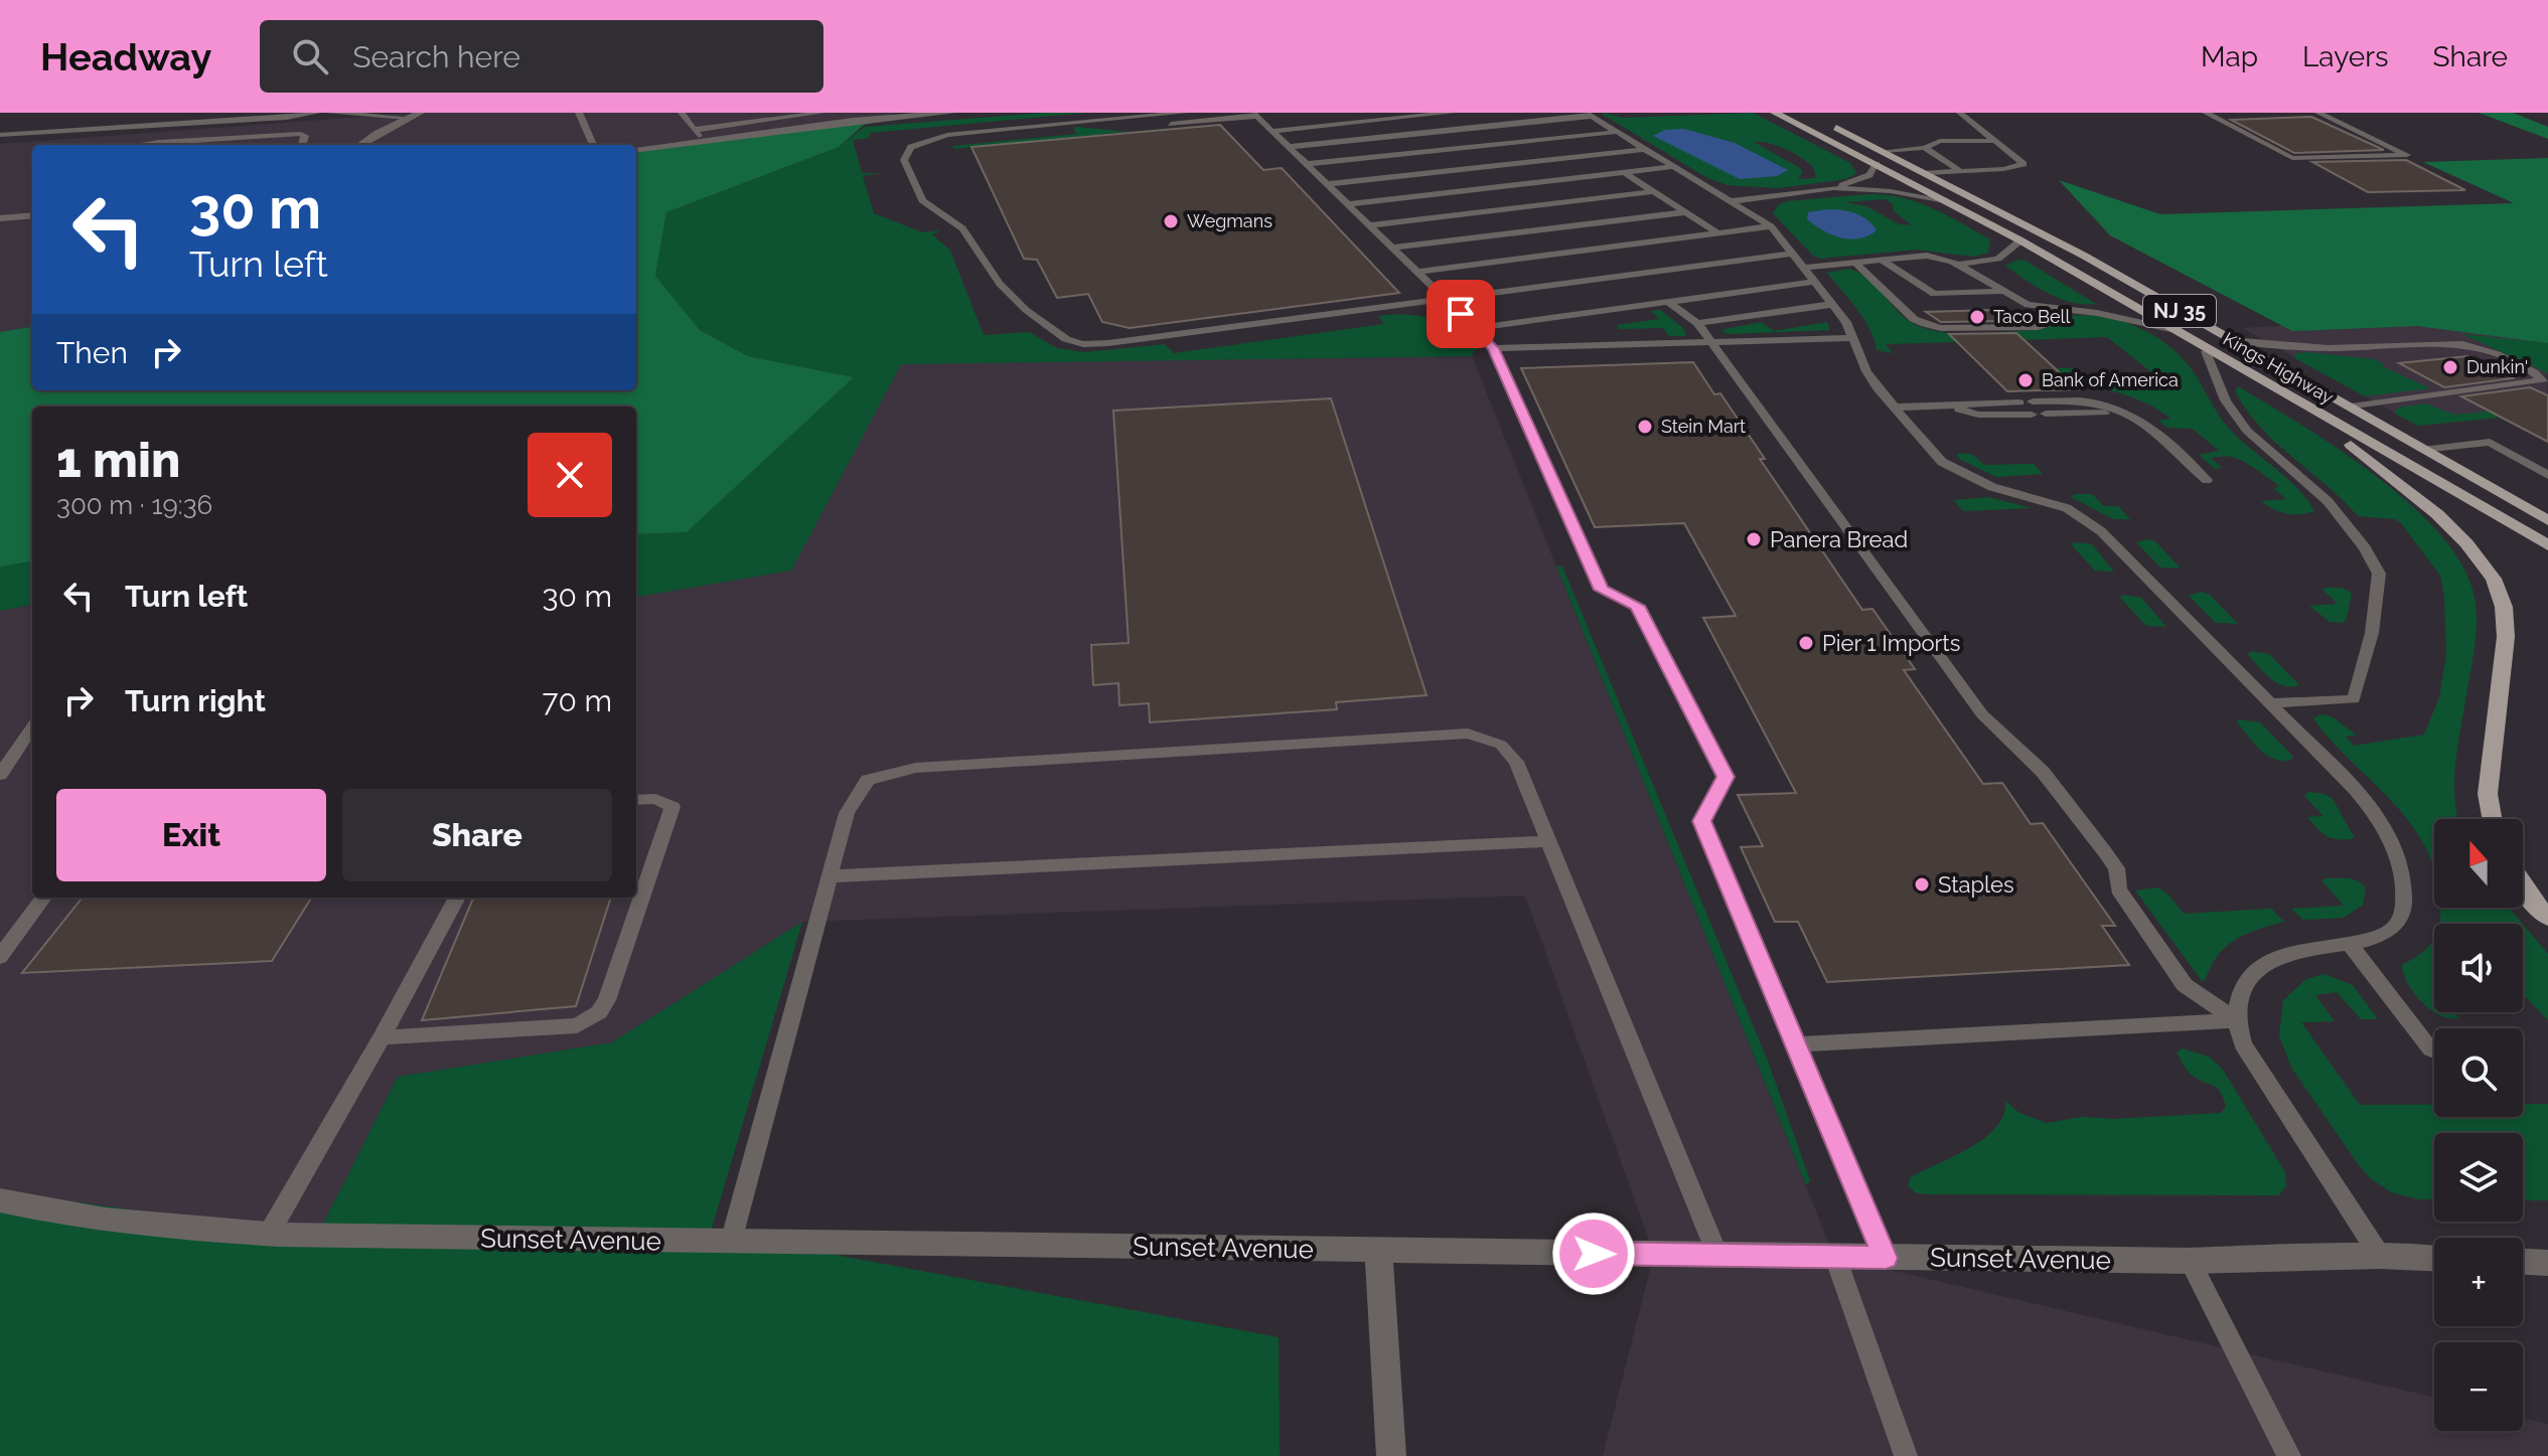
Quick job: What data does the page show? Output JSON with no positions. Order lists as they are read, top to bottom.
{
  "streets": {
    "main road": ["NJ 35", "Kings Highway"],
    "street": ["Sunset Avenue"]
  },
  "places": [
    "Wegmans",
    "Taco Bell",
    "Dunkin'",
    "Bank of America",
    "Stein Mart",
    "Panera Bread",
    "Pier 1 Imports",
    "Staples"
  ],
  "north": "top",
  "page": {
    "header": "Headway",
    "search": "Search here",
    "nav": ["Map", "Layers", "Share"],
    "turn": ["30 m", "Turn left"],
    "then": "Then",
    "heading": ["1 min", "300 m · 19:36"],
    "list": [
      {
        "name": "Turn left",
        "value": "30 m"
      },
      {
        "name": "Turn right",
        "value": "70 m"
      }
    ],
    "buttons": ["Exit", "Share"],
    "map_buttons": ["+", "−"]
  }
}
